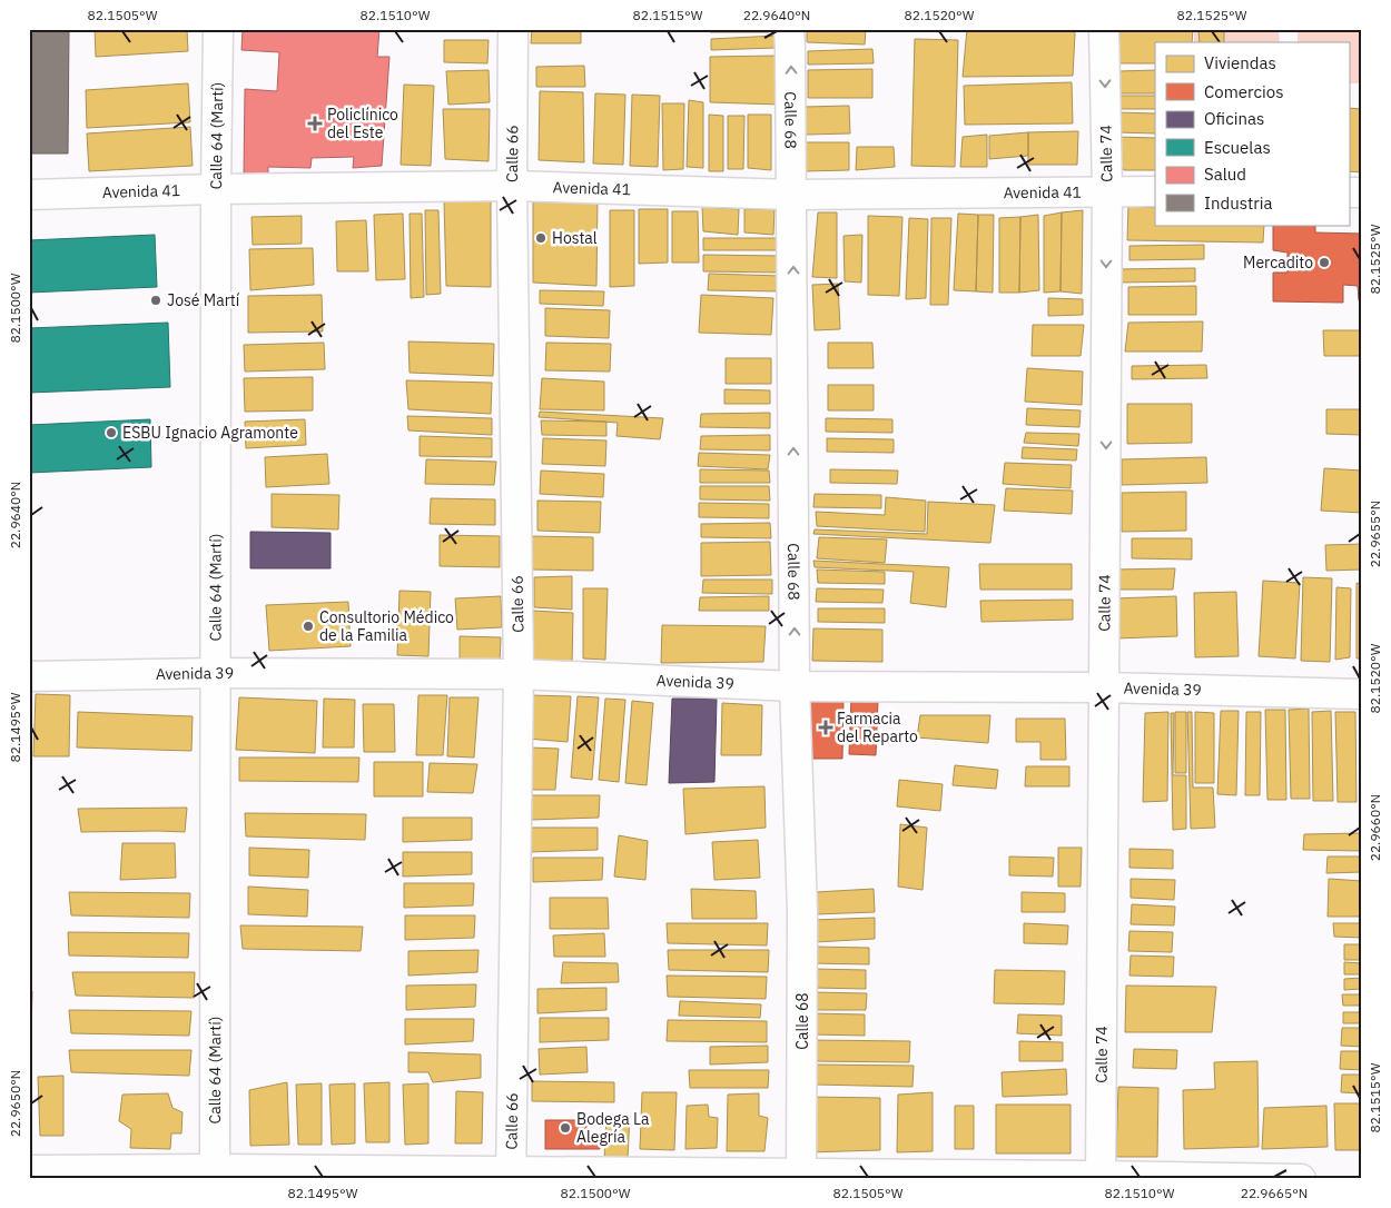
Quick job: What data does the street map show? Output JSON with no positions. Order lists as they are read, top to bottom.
{
  "streets": {
    "street": [
      "Calle 68",
      "Calle 64 (Martí)",
      "Calle 66",
      "Calle 74",
      "Avenida 41",
      "Avenida 39"
    ]
  },
  "crossings": [
    ["Calle 68", "Avenida 41"],
    ["Calle 68", "Avenida 39"],
    ["Calle 64 (Martí)", "Avenida 41"],
    ["Calle 64 (Martí)", "Avenida 39"],
    ["Calle 66", "Avenida 41"],
    ["Calle 66", "Avenida 39"],
    ["Calle 74", "Avenida 41"],
    ["Calle 74", "Avenida 39"]
  ],
  "one_way": ["Calle 68", "Calle 74"],
  "places": {
    "health": ["Policlínico del Este", "Farmacia del Reparto"],
    "other": [
      "Hostal",
      "Mercadito",
      "José Martí",
      "ESBU Ignacio Agramonte",
      "Consultorio Médico de la Familia",
      "Bodega La Alegría"
    ]
  },
  "legend": [
    "Viviendas",
    "Comercios",
    "Oficinas",
    "Escuelas",
    "Salud",
    "Industria"
  ],
  "coordinates": [
    "82.1505°W",
    "82.1510°W",
    "82.1515°W",
    "22.9640°N",
    "82.1520°W",
    "82.1525°W",
    "82.1500°W",
    "22.9655°N",
    "82.1495°W",
    "22.9660°N",
    "22.9650°N",
    "22.9665°N"
  ]
}
